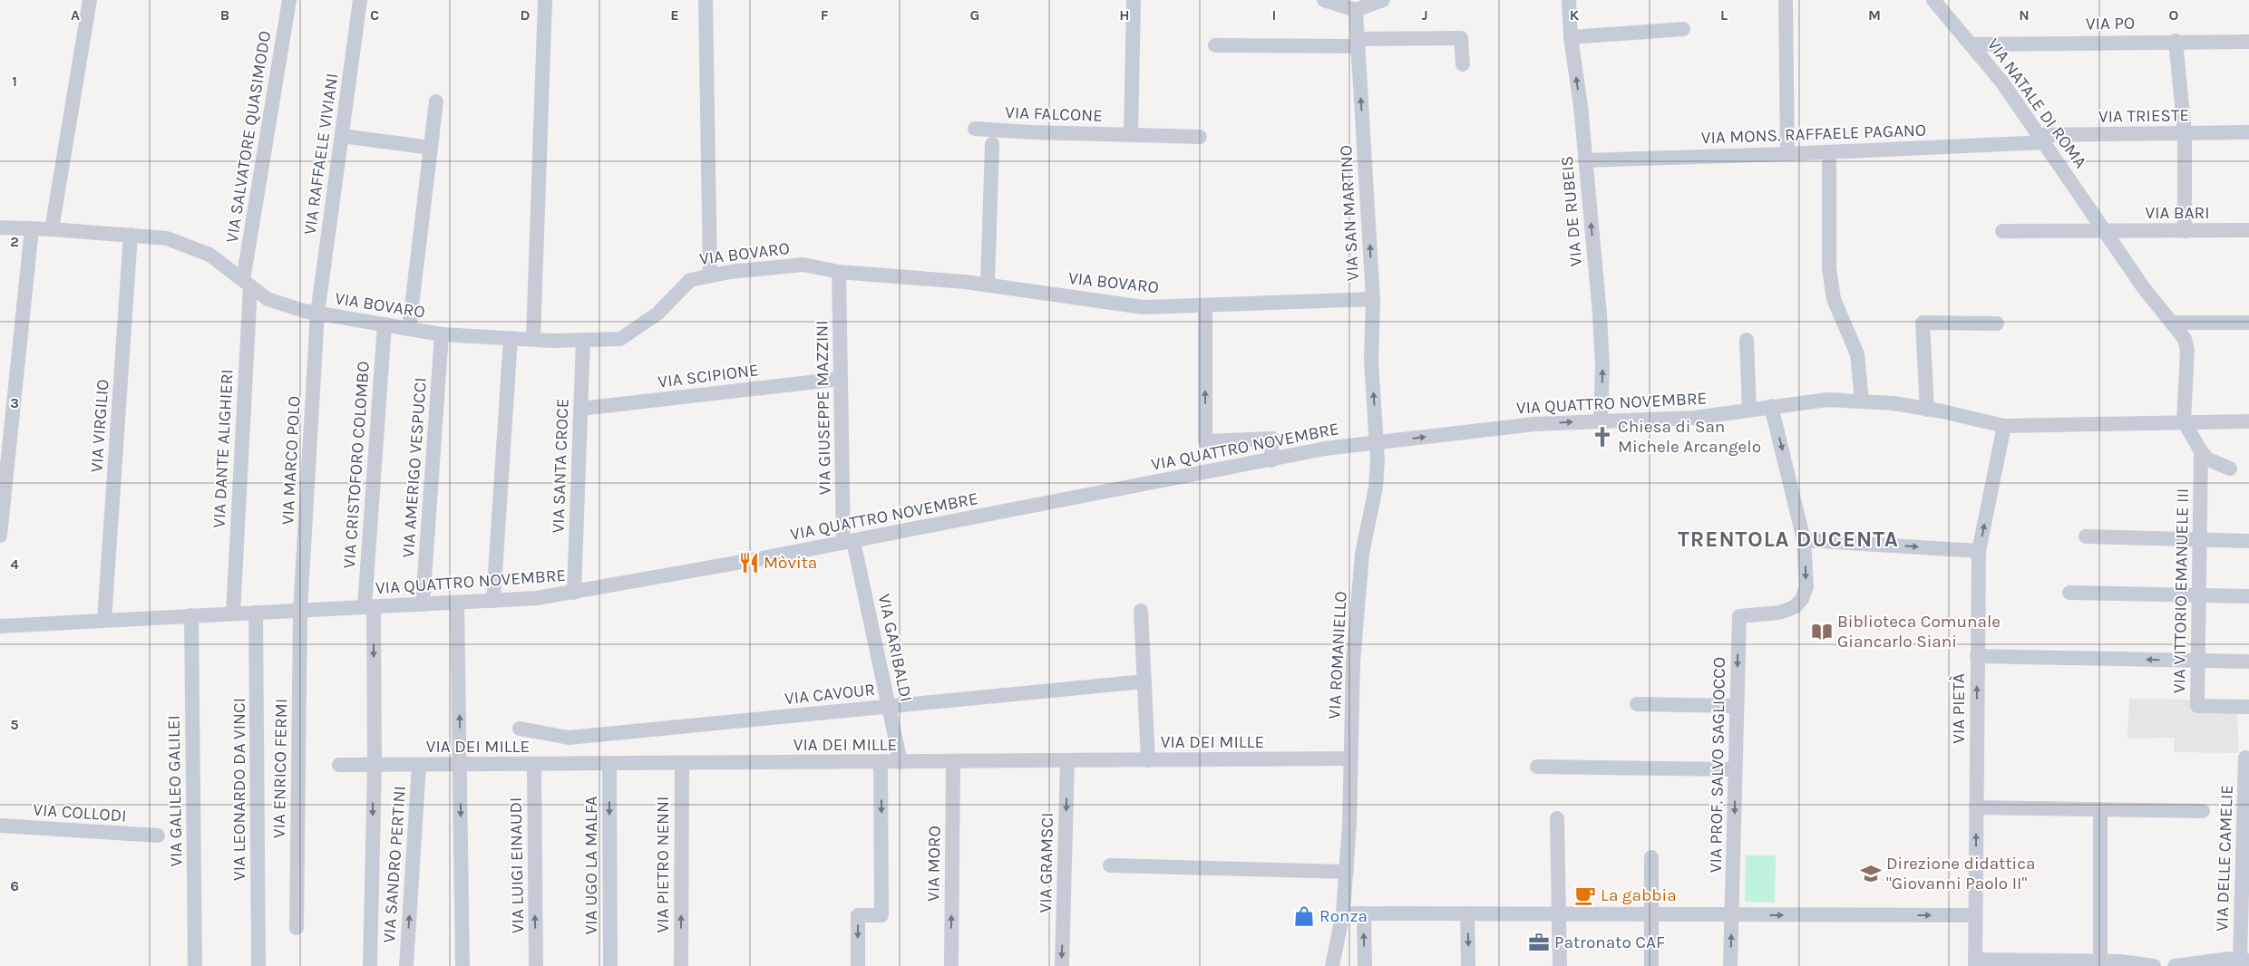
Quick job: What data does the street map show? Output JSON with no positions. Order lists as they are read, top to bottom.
{
  "streets": {
    "street": [
      "VIA PO",
      "VIA NATALE DI ROMA",
      "VIA FALCONE",
      "VIA TRIESTE",
      "VIA MONS. RAFFAELE PAGANO",
      "VIA SALVATORE QUASIMODO",
      "VIA RAFFAELE VIVIANI",
      "VIA DE RUBEIS",
      "VIA SAN MARTINO",
      "VIA BARI",
      "VIA BOVARO",
      "VIA SCIPIONE",
      "VIA QUATTRO NOVEMBRE",
      "VIA GIUSEPPE MAZZINI",
      "VIA VIRGILIO",
      "VIA DANTE ALIGHIERI",
      "VIA MARCO POLO",
      "VIA CRISTOFORO COLOMBO",
      "VIA SANTA CROCE",
      "VIA AMERIGO VESPUCCI",
      "VIA VITTORIO EMANUELE III",
      "VIA GARIBALDI",
      "VIA ROMANIELLO",
      "VIA CAVOUR",
      "VIA PIETÀ",
      "VIA DEI MILLE",
      "VIA PROF. SALVO SAGLIOCCO",
      "VIA ENRICO FERMI",
      "VIA LEONARDO DA VINCI",
      "VIA GALILEO GALILEI",
      "VIA COLLODI",
      "VIA DELLE CAMELIE",
      "VIA GRAMSCI",
      "VIA MORO",
      "VIA SANDRO PERTINI",
      "VIA PIETRO NENNI",
      "VIA LUIGI EINAUDI",
      "VIA UGO LA MALFA"
    ]
  },
  "crossings": [
    ["VIA PO", "VIA NATALE DI ROMA"],
    ["VIA NATALE DI ROMA", "VIA TRIESTE"],
    ["VIA NATALE DI ROMA", "VIA MONS. RAFFAELE PAGANO"],
    ["VIA NATALE DI ROMA", "VIA BARI"],
    ["VIA NATALE DI ROMA", "VIA QUATTRO NOVEMBRE"],
    ["VIA NATALE DI ROMA", "VIA VITTORIO EMANUELE III"],
    ["VIA TRIESTE", "VIA MONS. RAFFAELE PAGANO"],
    ["VIA MONS. RAFFAELE PAGANO", "VIA DE RUBEIS"],
    ["VIA SALVATORE QUASIMODO", "VIA BOVARO"],
    ["VIA SALVATORE QUASIMODO", "VIA DANTE ALIGHIERI"],
    ["VIA RAFFAELE VIVIANI", "VIA BOVARO"],
    ["VIA RAFFAELE VIVIANI", "VIA MARCO POLO"],
    ["VIA DE RUBEIS", "VIA QUATTRO NOVEMBRE"],
    ["VIA SAN MARTINO", "VIA BOVARO"],
    ["VIA SAN MARTINO", "VIA QUATTRO NOVEMBRE"],
    ["VIA SAN MARTINO", "VIA ROMANIELLO"],
    ["VIA BOVARO", "VIA GIUSEPPE MAZZINI"],
    ["VIA BOVARO", "VIA VIRGILIO"],
    ["VIA BOVARO", "VIA DANTE ALIGHIERI"],
    ["VIA BOVARO", "VIA MARCO POLO"],
    ["VIA BOVARO", "VIA CRISTOFORO COLOMBO"],
    ["VIA BOVARO", "VIA SANTA CROCE"],
    ["VIA BOVARO", "VIA AMERIGO VESPUCCI"],
    ["VIA SCIPIONE", "VIA GIUSEPPE MAZZINI"],
    ["VIA SCIPIONE", "VIA SANTA CROCE"],
    ["VIA QUATTRO NOVEMBRE", "VIA GIUSEPPE MAZZINI"],
    ["VIA QUATTRO NOVEMBRE", "VIA VIRGILIO"],
    ["VIA QUATTRO NOVEMBRE", "VIA DANTE ALIGHIERI"],
    ["VIA QUATTRO NOVEMBRE", "VIA MARCO POLO"],
    ["VIA QUATTRO NOVEMBRE", "VIA CRISTOFORO COLOMBO"],
    ["VIA QUATTRO NOVEMBRE", "VIA SANTA CROCE"],
    ["VIA QUATTRO NOVEMBRE", "VIA AMERIGO VESPUCCI"],
    ["VIA QUATTRO NOVEMBRE", "VIA VITTORIO EMANUELE III"],
    ["VIA QUATTRO NOVEMBRE", "VIA GARIBALDI"],
    ["VIA QUATTRO NOVEMBRE", "VIA ROMANIELLO"],
    ["VIA QUATTRO NOVEMBRE", "VIA PIETÀ"],
    ["VIA QUATTRO NOVEMBRE", "VIA ENRICO FERMI"],
    ["VIA QUATTRO NOVEMBRE", "VIA LEONARDO DA VINCI"],
    ["VIA QUATTRO NOVEMBRE", "VIA GALILEO GALILEI"],
    ["VIA GIUSEPPE MAZZINI", "VIA GARIBALDI"],
    ["VIA MARCO POLO", "VIA ENRICO FERMI"],
    ["VIA CRISTOFORO COLOMBO", "VIA DEI MILLE"],
    ["VIA GARIBALDI", "VIA CAVOUR"],
    ["VIA GARIBALDI", "VIA DEI MILLE"],
    ["VIA ROMANIELLO", "VIA DEI MILLE"],
    ["VIA DEI MILLE", "VIA GRAMSCI"],
    ["VIA DEI MILLE", "VIA MORO"],
    ["VIA DEI MILLE", "VIA SANDRO PERTINI"],
    ["VIA DEI MILLE", "VIA PIETRO NENNI"],
    ["VIA DEI MILLE", "VIA LUIGI EINAUDI"],
    ["VIA DEI MILLE", "VIA UGO LA MALFA"]
  ],
  "one_way": [
    "VIA DE RUBEIS",
    "VIA SAN MARTINO",
    "VIA PIETÀ",
    "VIA GRAMSCI",
    "VIA MORO",
    "VIA PIETRO NENNI",
    "VIA UGO LA MALFA"
  ],
  "districts": ["TRENTOLA DUCENTA"],
  "places": {
    "church": ["Chiesa di San Michele Arcangelo"],
    "restaurant": ["Mòvita"],
    "library": ["Biblioteca Comunale Giancarlo Siani"],
    "school or university": ["Direzione didattica \"Giovanni Paolo II\""],
    "cafe": ["La gabbia"],
    "shop": ["Ronza"],
    "office": ["Patronato CAF"]
  },
  "grid": {
    "columns": [
      "A",
      "B",
      "C",
      "D",
      "E",
      "F",
      "G",
      "H",
      "I",
      "J",
      "K",
      "L",
      "M",
      "N",
      "O"
    ],
    "rows": [
      "1",
      "2",
      "3",
      "4",
      "5",
      "6"
    ]
  }
}
